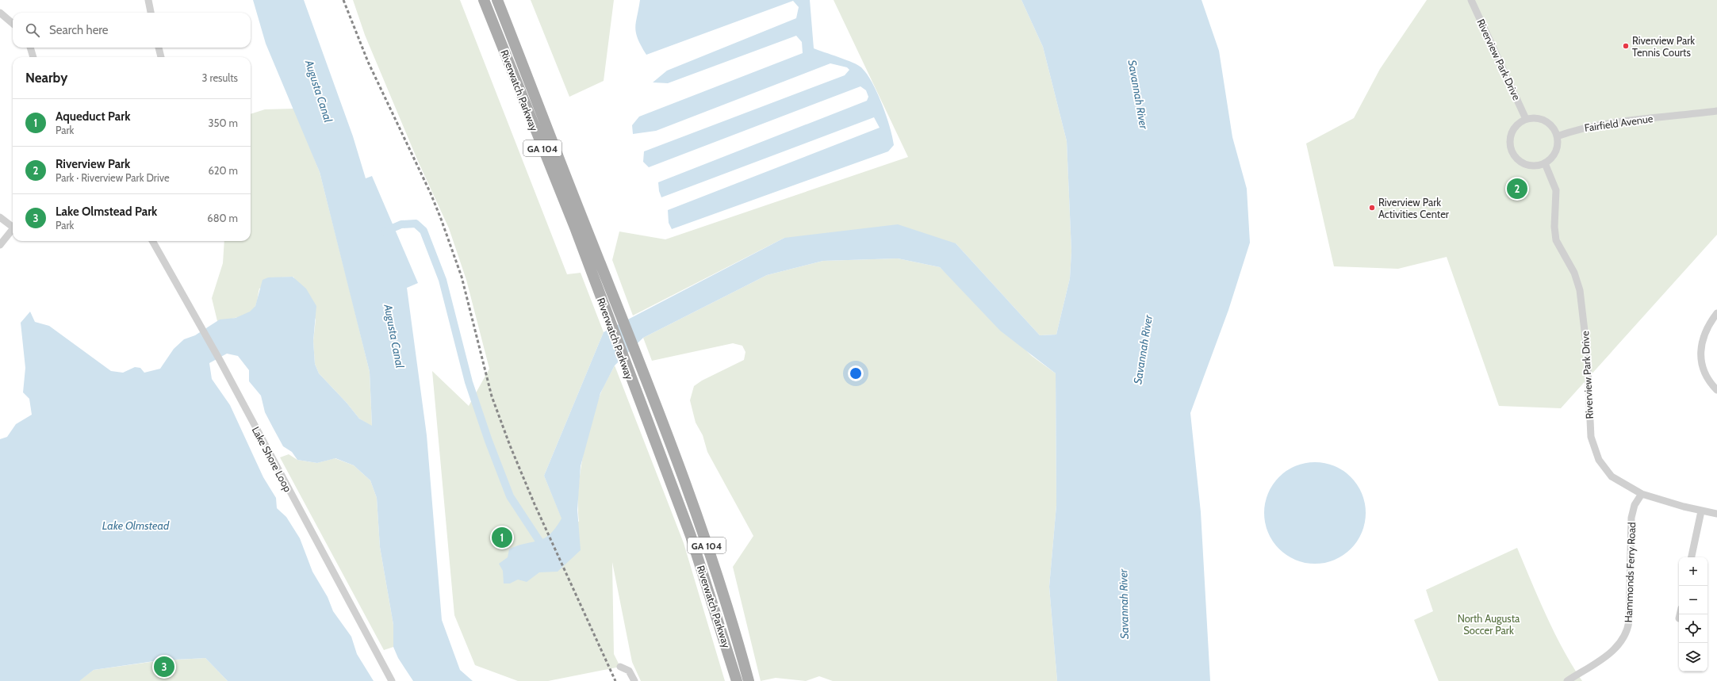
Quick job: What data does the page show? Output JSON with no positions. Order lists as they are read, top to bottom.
{
  "streets": {
    "main road": ["Riverwatch Parkway", "GA 104"],
    "street": [
      "Riverview Park Drive",
      "Fairfield Avenue",
      "Lake Shore Loop",
      "Hammonds Ferry Road"
    ]
  },
  "crossings": [
    ["Riverview Park Drive", "Fairfield Avenue"],
    ["Riverview Park Drive", "Hammonds Ferry Road"]
  ],
  "water": ["Augusta Canal", "Savannah River", "Lake Olmstead"],
  "parks": ["North Augusta Soccer Park"],
  "places": ["Riverview Park Tennis Courts", "Riverview Park Activities Center"],
  "page": {
    "search": "Search here",
    "heading": ["Nearby", "3 results"],
    "list": [
      {
        "mark": "1",
        "name": "Aqueduct Park",
        "note": "Park",
        "value": "350 m"
      },
      {
        "mark": "2",
        "name": "Riverview Park",
        "note": "Park · Riverview Park Drive",
        "value": "620 m"
      },
      {
        "mark": "3",
        "name": "Lake Olmstead Park",
        "note": "Park",
        "value": "680 m"
      }
    ],
    "pins": ["2", "1", "3"],
    "map_buttons": ["+", "−"]
  }
}
